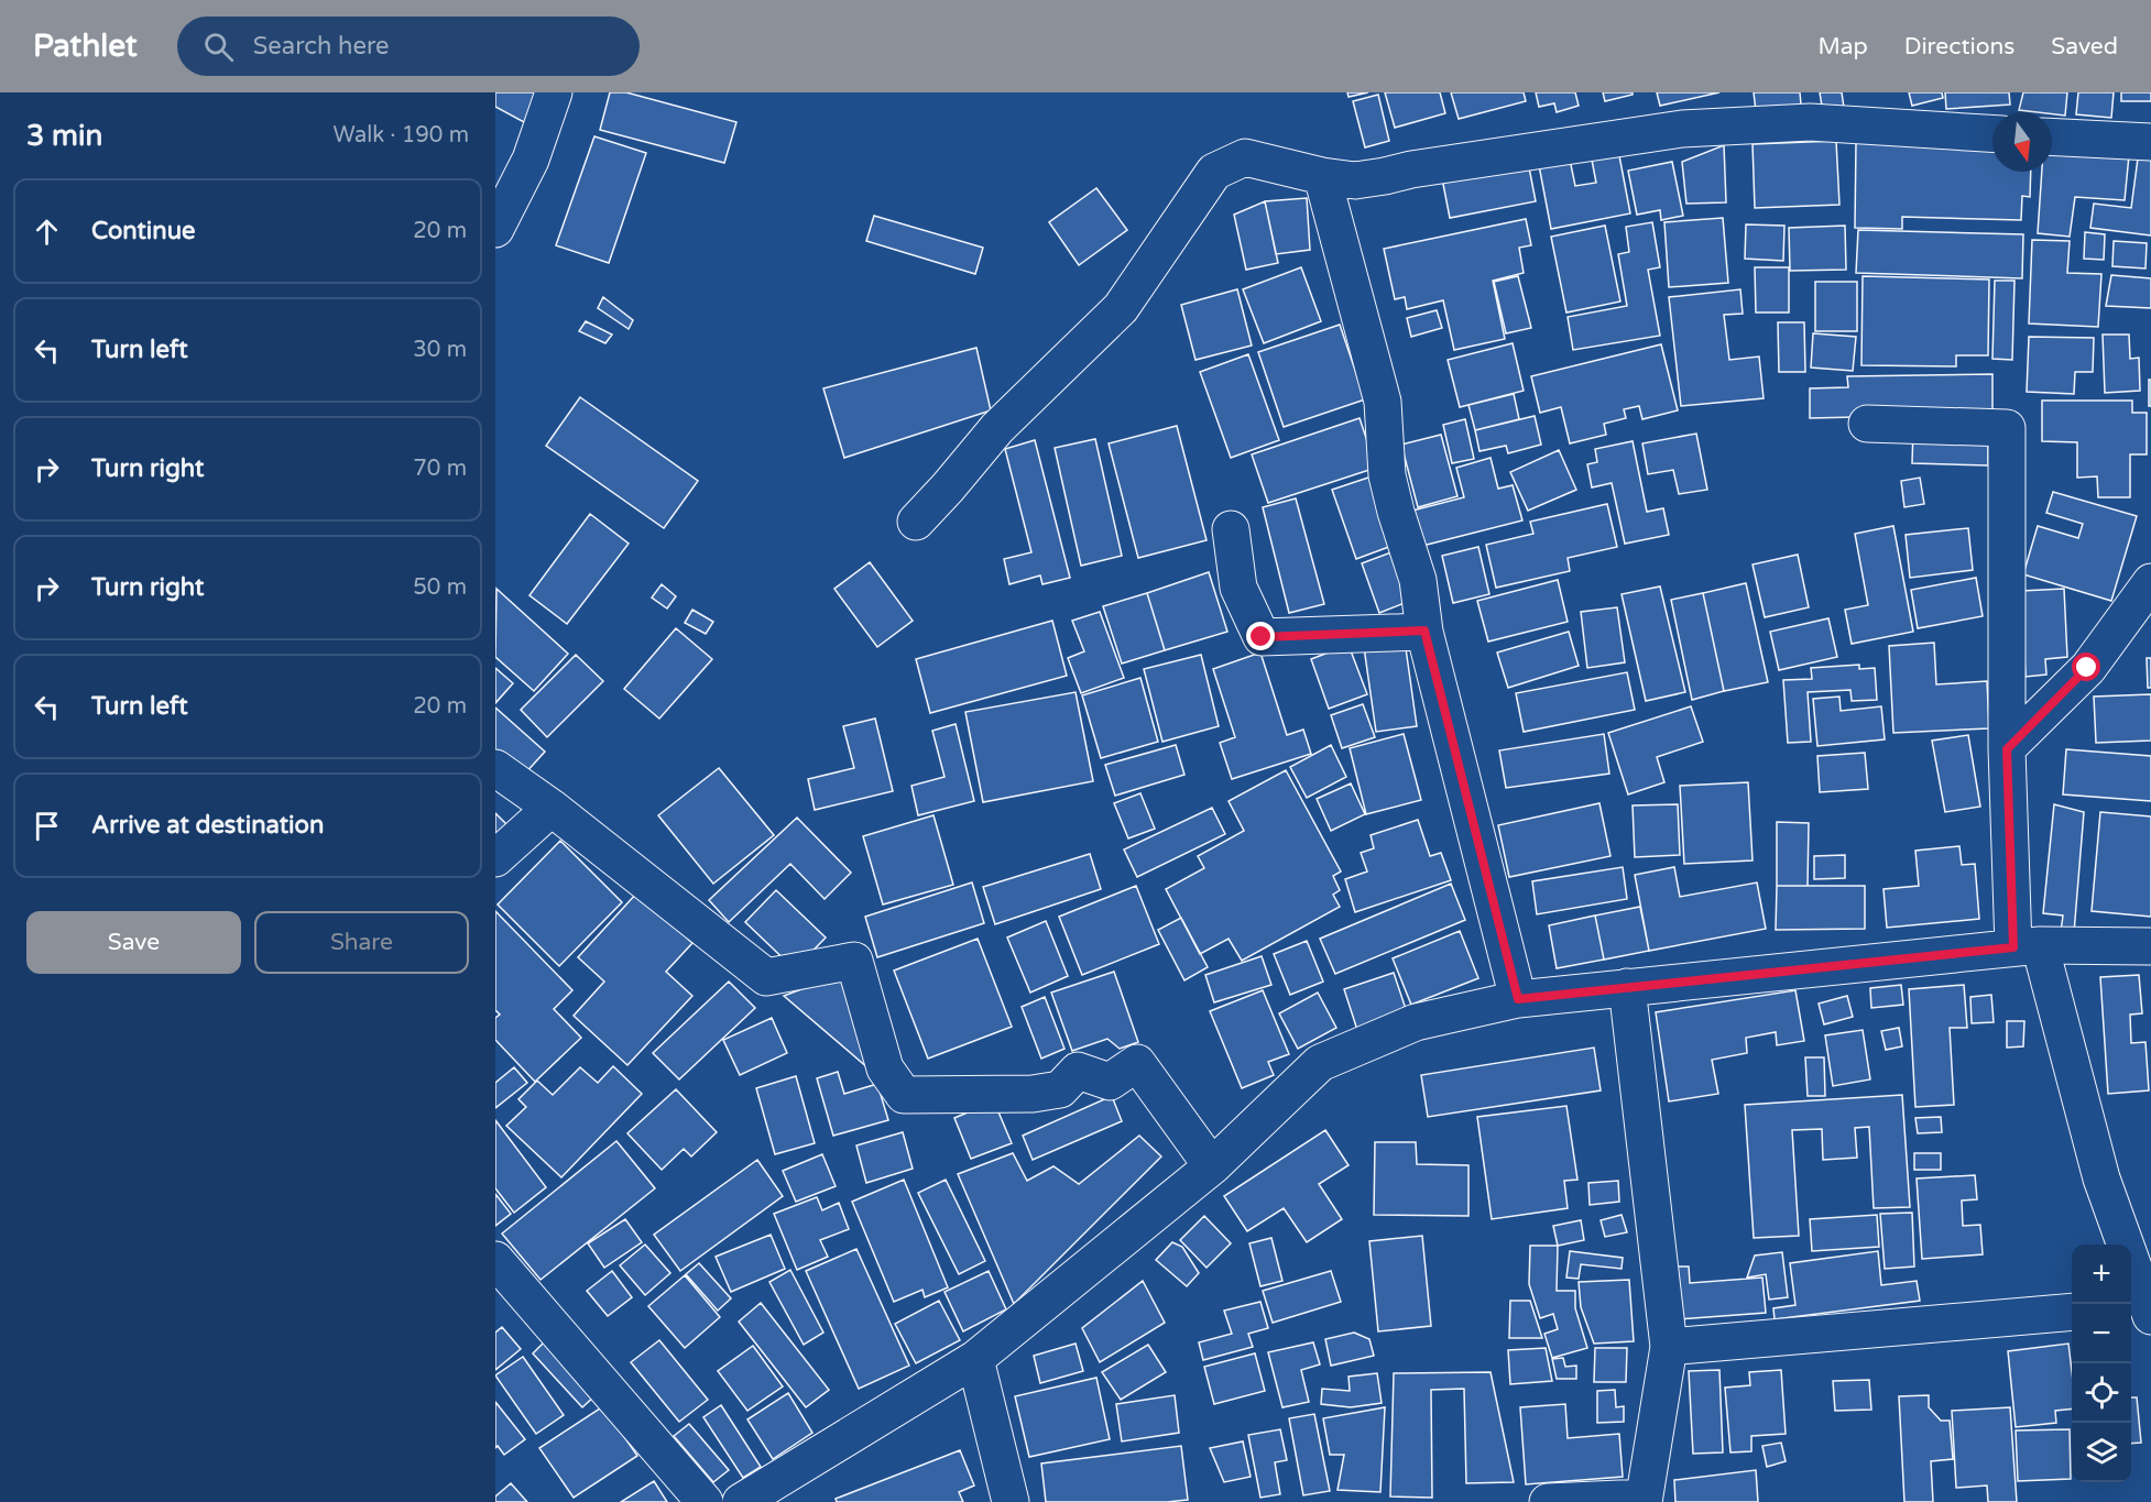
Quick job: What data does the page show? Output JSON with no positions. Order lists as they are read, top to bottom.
{
  "north": "bottom",
  "page": {
    "header": "Pathlet",
    "search": "Search here",
    "nav": ["Map", "Directions", "Saved"],
    "heading": ["3 min", "Walk · 190 m"],
    "list": [
      ["Continue", "20 m"],
      ["Turn left", "30 m"],
      ["Turn right", "70 m"],
      ["Turn right", "50 m"],
      ["Turn left", "20 m"],
      "Arrive at destination"
    ],
    "buttons": ["Save", "Share"],
    "map_buttons": ["+", "−"]
  }
}
